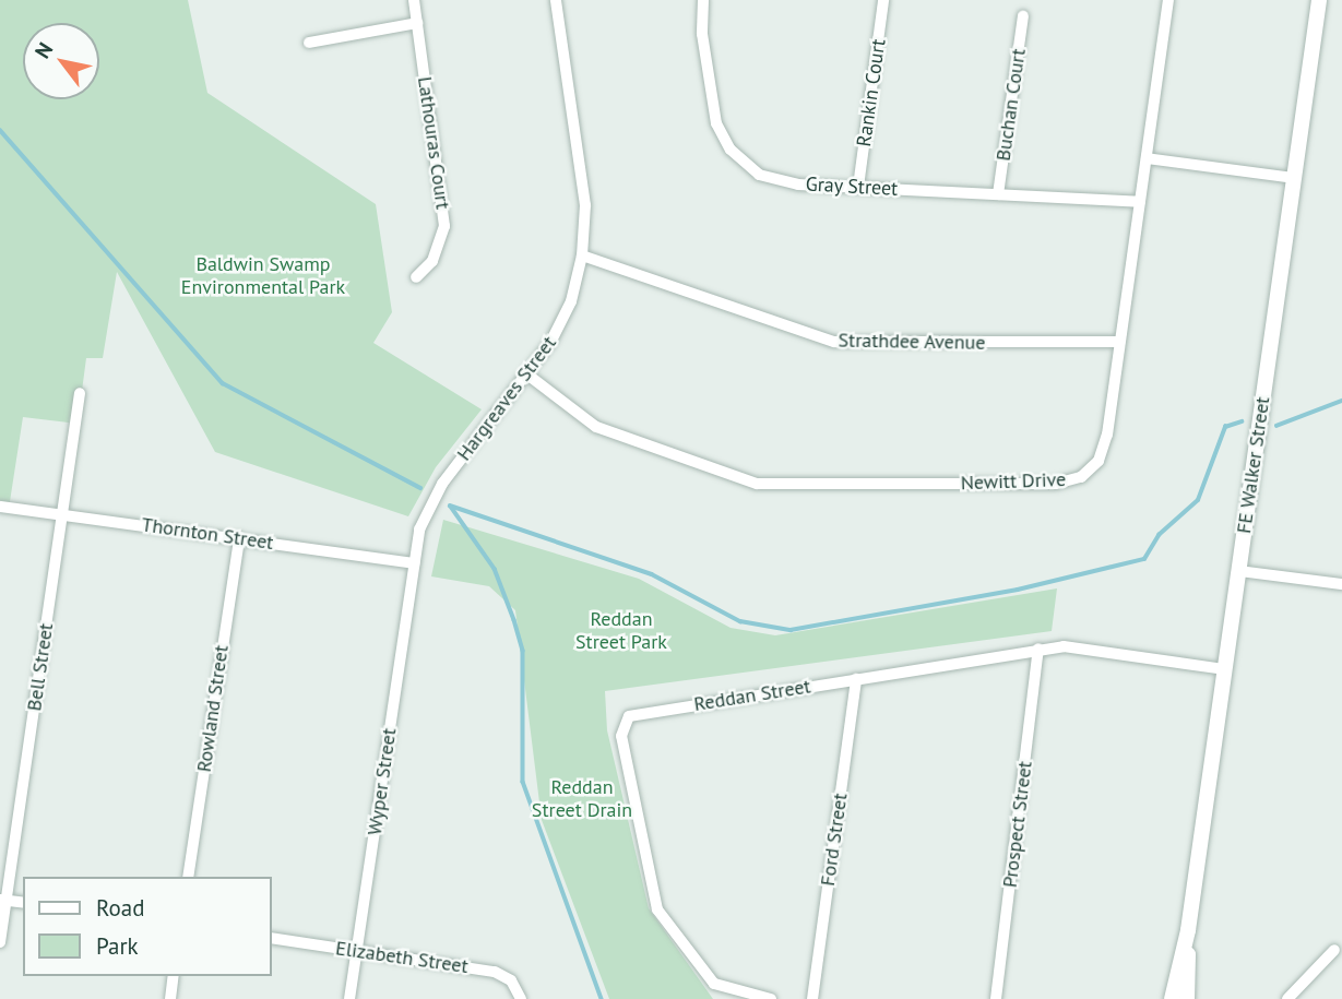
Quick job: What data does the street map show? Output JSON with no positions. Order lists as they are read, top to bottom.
{
  "streets": {
    "main road": ["FE Walker Street"],
    "street": [
      "Rankin Court",
      "Buchan Court",
      "Lathouras Court",
      "Gray Street",
      "Strathdee Avenue",
      "Hargreaves Street",
      "Newitt Drive",
      "Thornton Street",
      "Bell Street",
      "Reddan Street",
      "Rowland Street",
      "Wyper Street",
      "Prospect Street",
      "Ford Street",
      "Elizabeth Street"
    ]
  },
  "crossings": [
    ["Rankin Court", "Gray Street"],
    ["Buchan Court", "Gray Street"],
    ["Gray Street", "Newitt Drive"],
    ["Strathdee Avenue", "Hargreaves Street"],
    ["Strathdee Avenue", "Newitt Drive"],
    ["Hargreaves Street", "Newitt Drive"],
    ["Hargreaves Street", "Thornton Street"],
    ["Hargreaves Street", "Wyper Street"],
    ["FE Walker Street", "Reddan Street"],
    ["Thornton Street", "Bell Street"],
    ["Thornton Street", "Rowland Street"],
    ["Thornton Street", "Wyper Street"],
    ["Reddan Street", "Prospect Street"],
    ["Reddan Street", "Ford Street"],
    ["Wyper Street", "Elizabeth Street"]
  ],
  "parks": ["Baldwin Swamp Environmental Park", "Reddan Street Park", "Reddan Street Drain"],
  "legend": ["Road", "Park"],
  "north": "top left"
}
